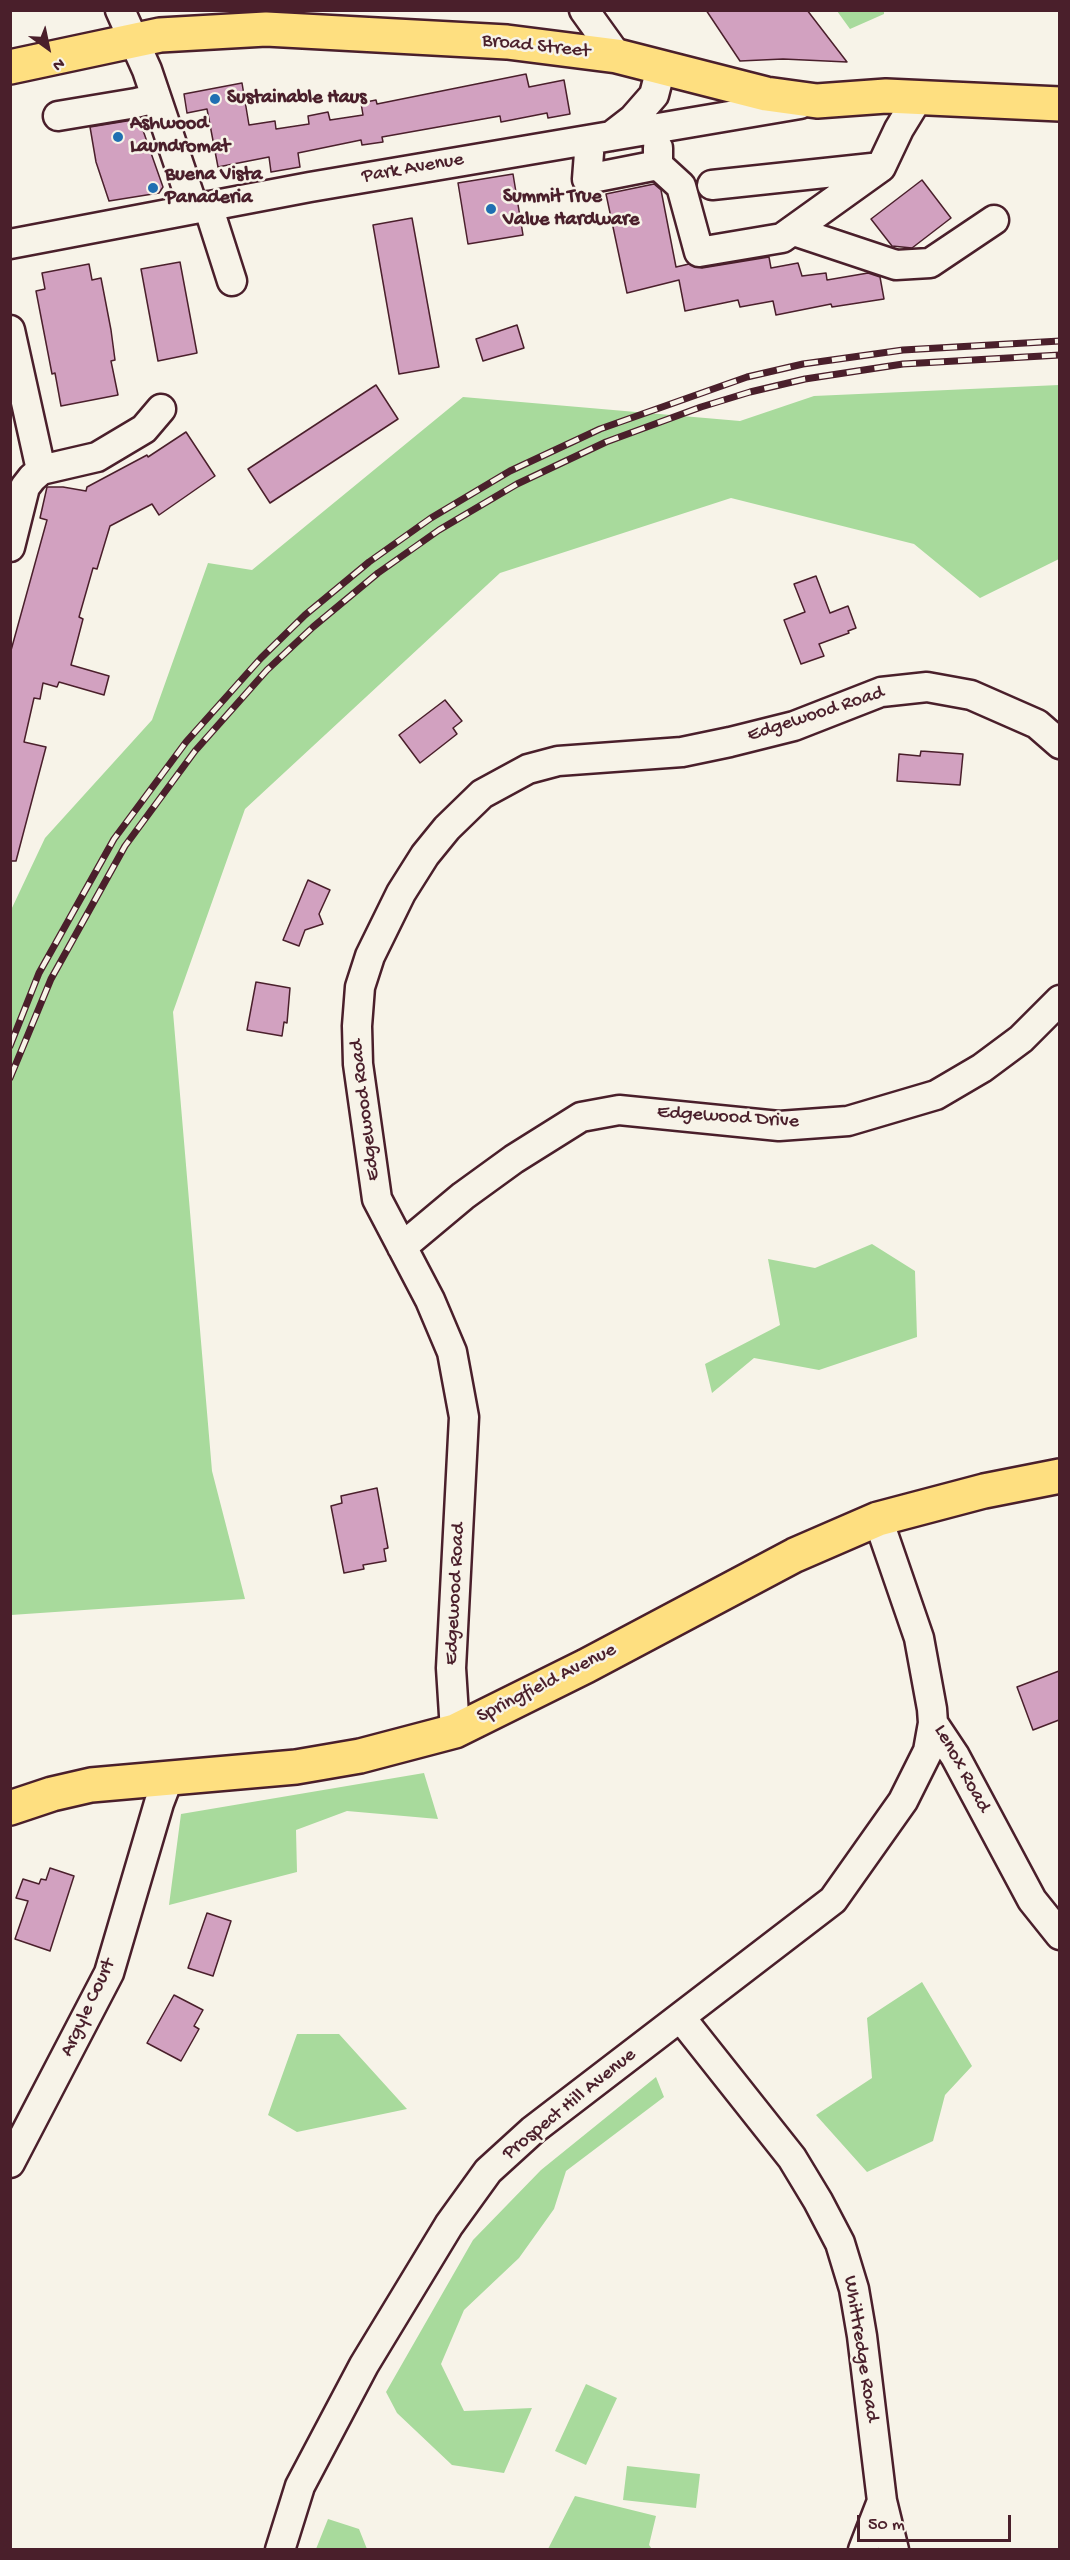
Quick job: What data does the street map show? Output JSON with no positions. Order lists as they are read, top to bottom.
{
  "streets": {
    "main road": ["Broad Street", "Springfield Avenue"],
    "street": [
      "Park Avenue",
      "Edgewood Road",
      "Edgewood Drive",
      "Lenox Road",
      "Argyle Court",
      "Prospect Hill Avenue",
      "Whittredge Road"
    ]
  },
  "crossings": [
    ["Broad Street", "Park Avenue"],
    ["Edgewood Road", "Edgewood Drive"],
    ["Edgewood Road", "Springfield Avenue"],
    ["Springfield Avenue", "Lenox Road"],
    ["Springfield Avenue", "Argyle Court"],
    ["Lenox Road", "Prospect Hill Avenue"],
    ["Prospect Hill Avenue", "Whittredge Road"]
  ],
  "places": [
    "Sustainable Haus",
    "Ashwood Laundromat",
    "Buena Vista Panaderia",
    "Summit True Value Hardware"
  ],
  "scale_bar": "50 m",
  "north": "bottom right"
}
